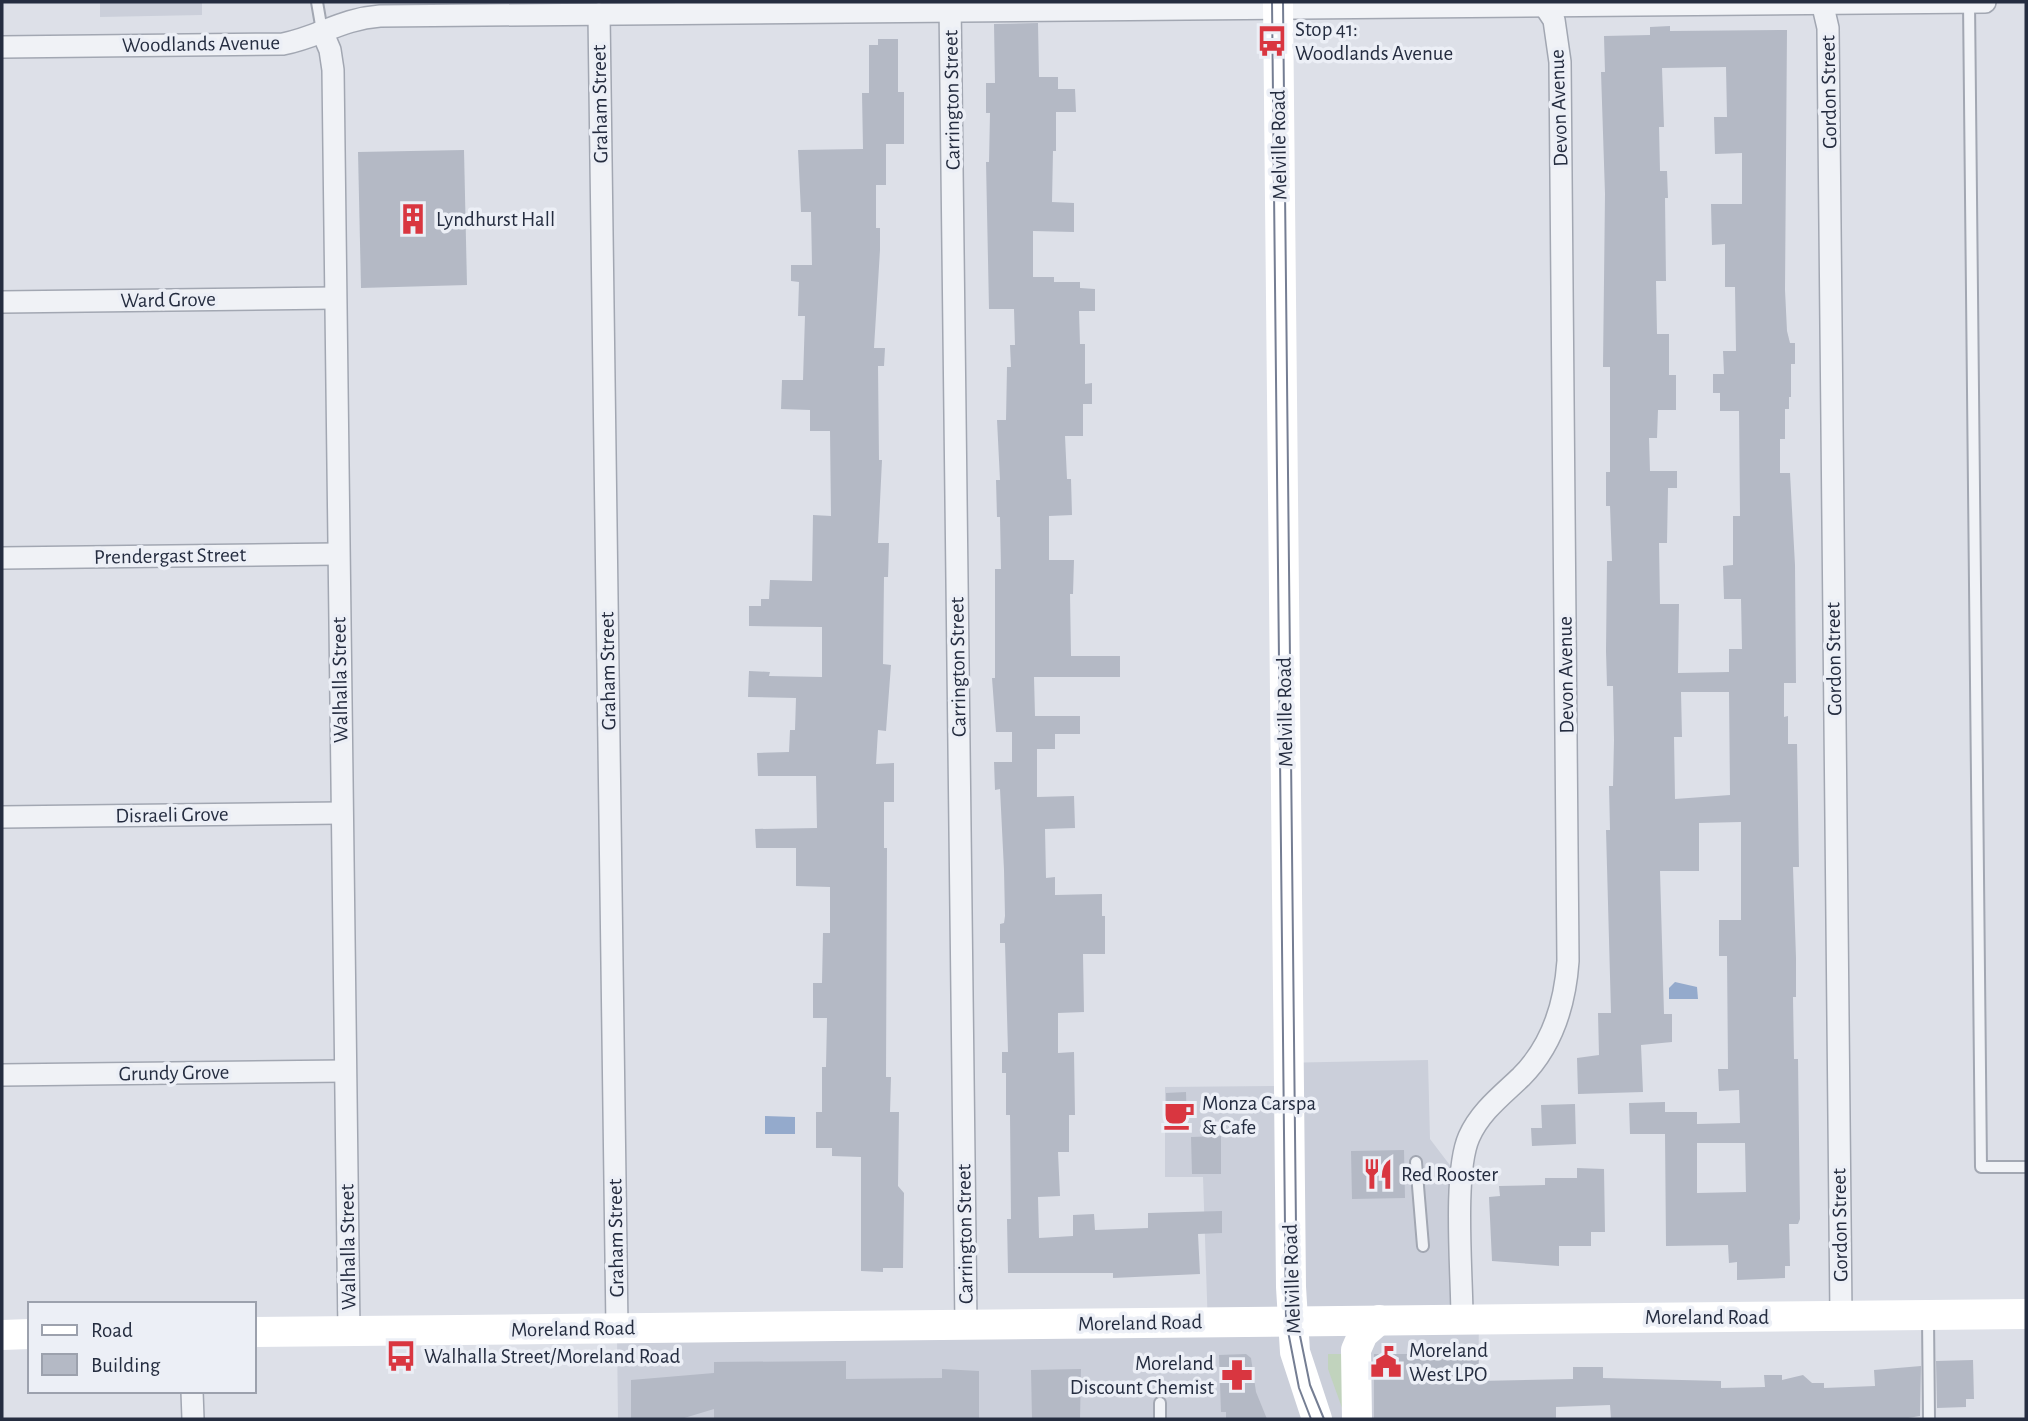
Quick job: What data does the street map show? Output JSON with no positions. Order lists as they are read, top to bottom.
{
  "streets": {
    "main road": ["Melville Road", "Moreland Road"],
    "street": [
      "Woodlands Avenue",
      "Gordon Street",
      "Carrington Street",
      "Graham Street",
      "Devon Avenue",
      "Ward Grove",
      "Prendergast Street",
      "Walhalla Street",
      "Disraeli Grove",
      "Grundy Grove"
    ]
  },
  "crossings": [
    ["Woodlands Avenue", "Gordon Street"],
    ["Woodlands Avenue", "Carrington Street"],
    ["Woodlands Avenue", "Graham Street"],
    ["Woodlands Avenue", "Devon Avenue"],
    ["Woodlands Avenue", "Melville Road"],
    ["Woodlands Avenue", "Walhalla Street"],
    ["Gordon Street", "Moreland Road"],
    ["Carrington Street", "Moreland Road"],
    ["Graham Street", "Moreland Road"],
    ["Devon Avenue", "Moreland Road"],
    ["Melville Road", "Moreland Road"],
    ["Ward Grove", "Walhalla Street"],
    ["Prendergast Street", "Walhalla Street"],
    ["Walhalla Street", "Disraeli Grove"],
    ["Walhalla Street", "Grundy Grove"],
    ["Walhalla Street", "Moreland Road"]
  ],
  "places": {
    "bus stop": ["Stop 41: Woodlands Avenue", "Walhalla Street/Moreland Road"],
    "building": ["Lyndhurst Hall"],
    "cafe": ["Monza Carspa & Cafe"],
    "restaurant": ["Red Rooster"],
    "public building": ["Moreland West LPO"],
    "pharmacy": ["Moreland Discount Chemist"]
  },
  "legend": ["Road", "Building"]
}
